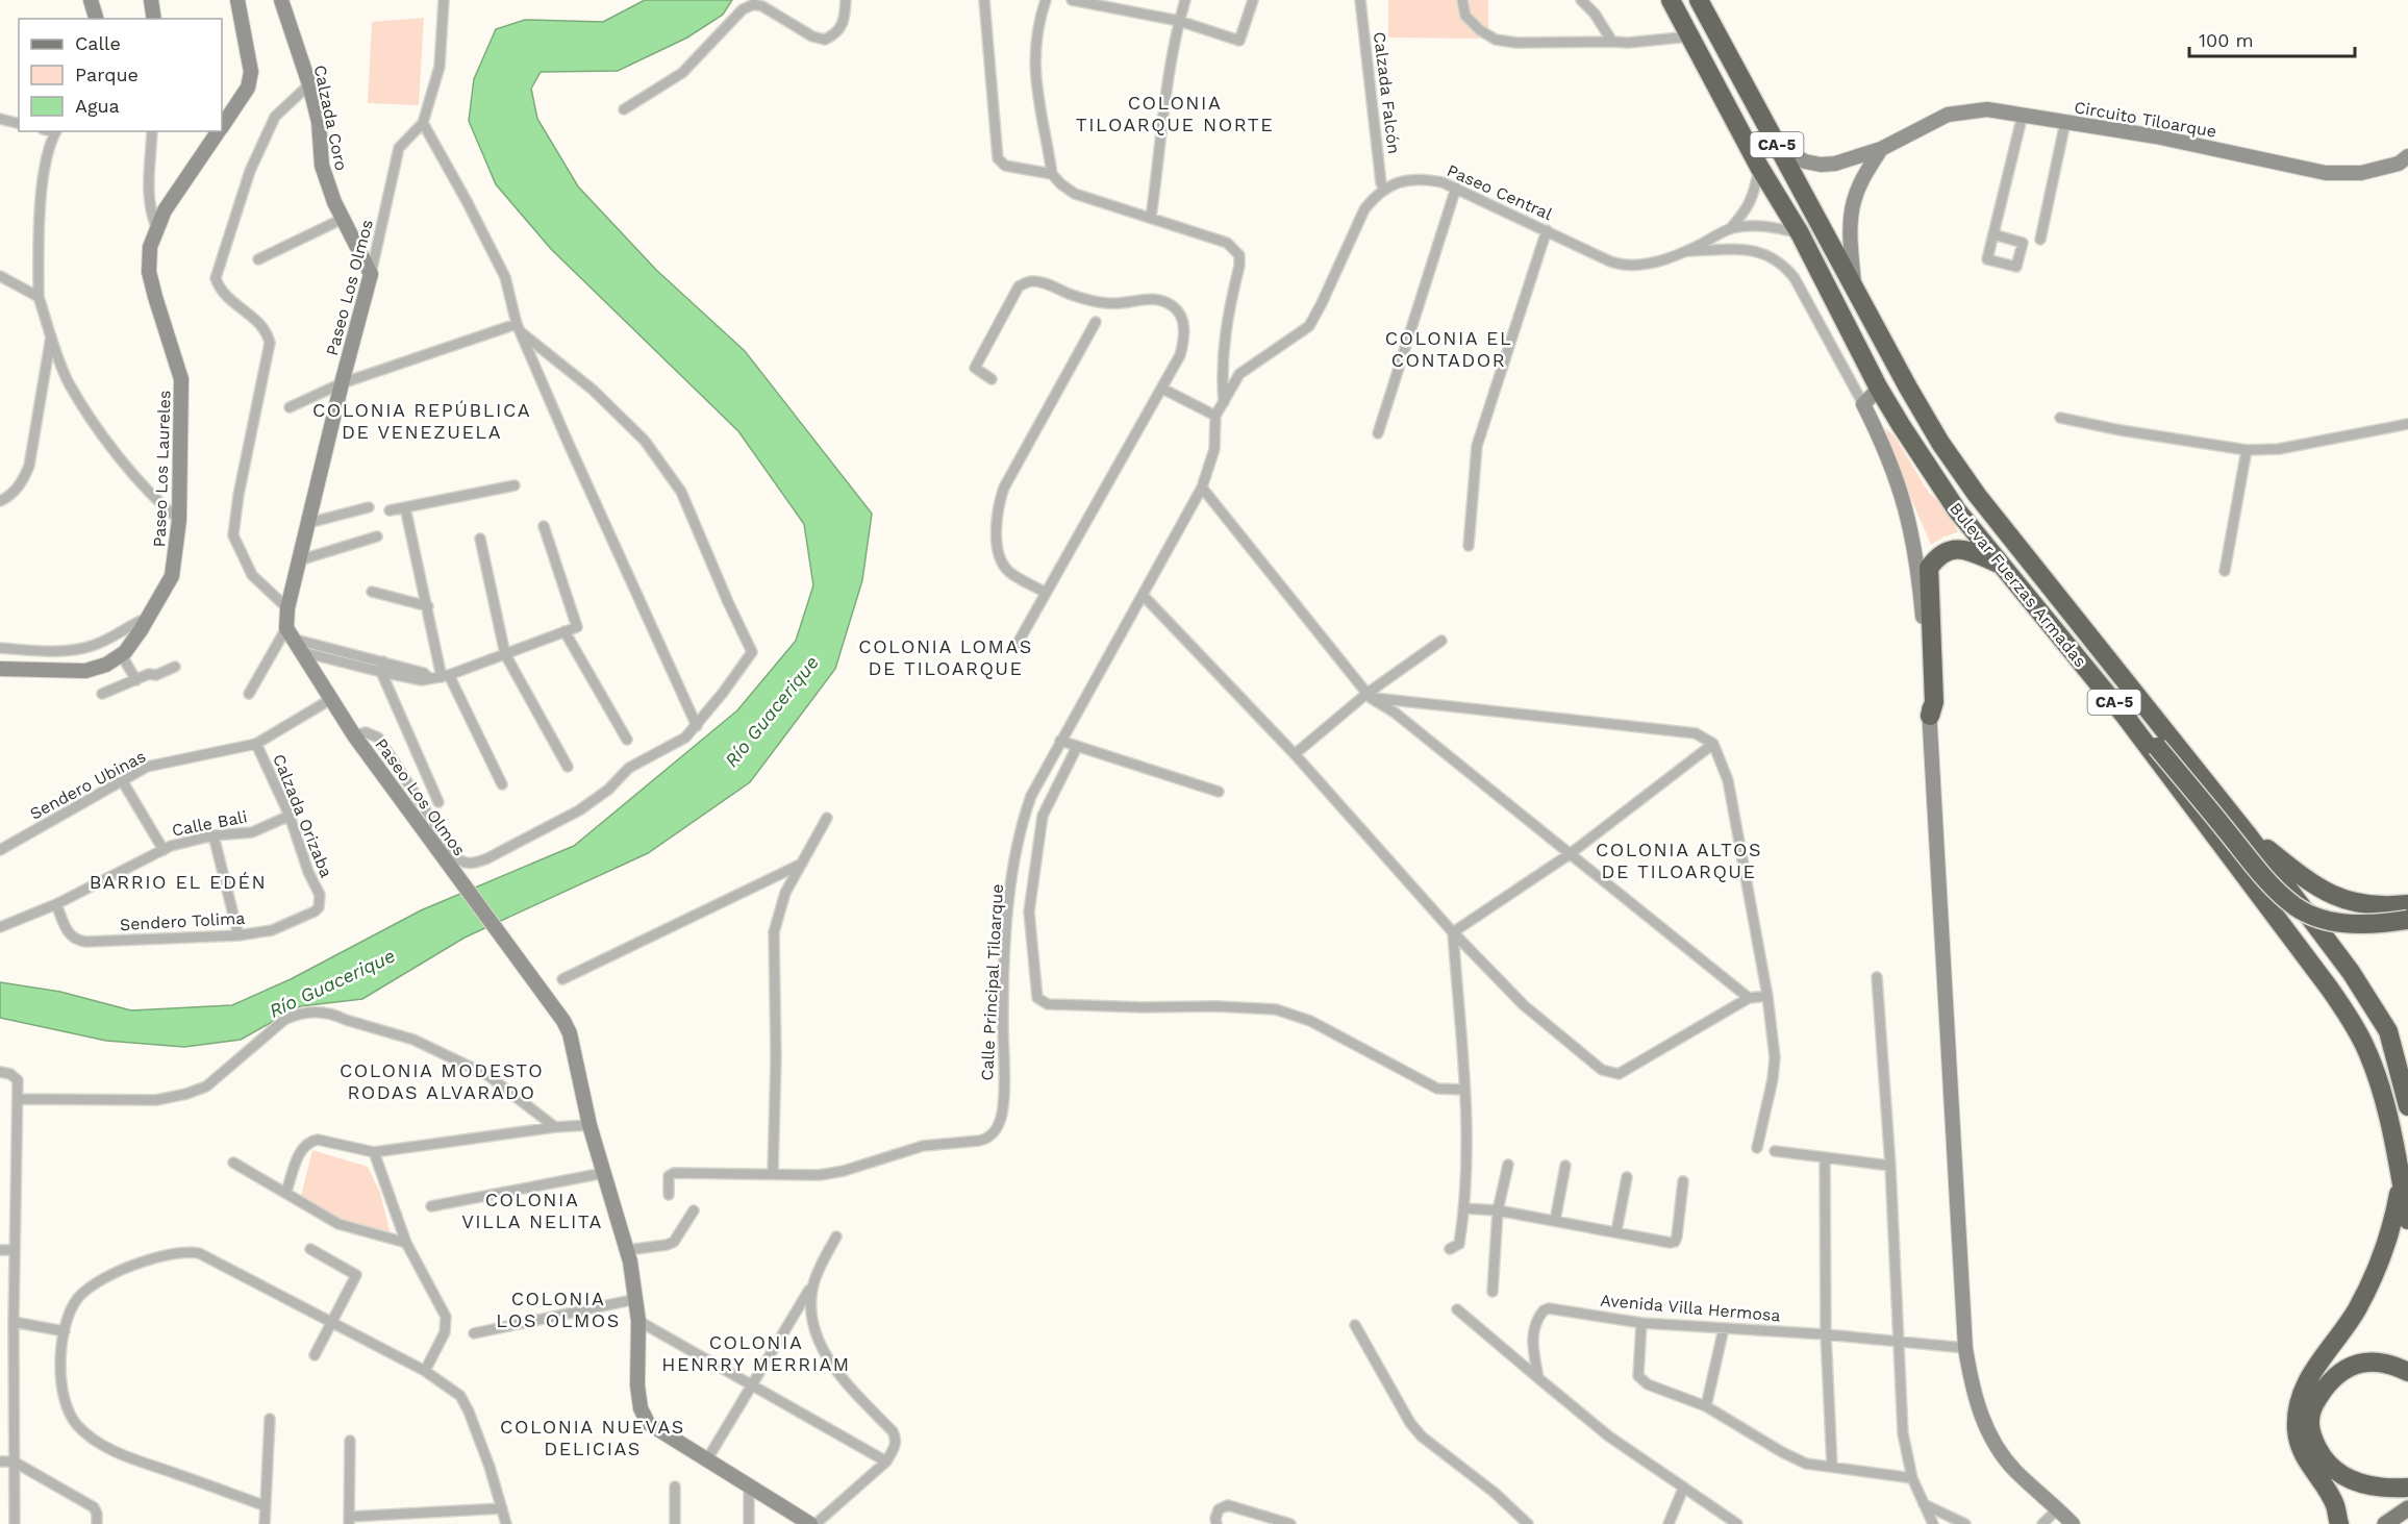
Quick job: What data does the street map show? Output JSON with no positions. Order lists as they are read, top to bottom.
{
  "streets": {
    "highway": ["CA-5", "Bulevar Fuerzas Armadas"],
    "street": [
      "Calzada Falcón",
      "Calzada Coro",
      "Circuito Tiloarque",
      "Paseo Central",
      "Paseo Los Olmos",
      "Paseo Los Laureles",
      "Sendero Ubinas",
      "Calzada Orizaba",
      "Calle Bali",
      "Sendero Tolima",
      "Calle Principal Tiloarque",
      "Avenida Villa Hermosa"
    ]
  },
  "crossings": [
    ["Calzada Falcón", "Paseo Central"],
    ["Calzada Coro", "Paseo Los Olmos"],
    ["Circuito Tiloarque", "Bulevar Fuerzas Armadas"],
    ["Paseo Central", "Bulevar Fuerzas Armadas"],
    ["Paseo Los Olmos", "Sendero Ubinas"],
    ["Sendero Ubinas", "Calzada Orizaba"],
    ["Calzada Orizaba", "Calle Bali"],
    ["Calzada Orizaba", "Sendero Tolima"],
    ["Calle Bali", "Sendero Tolima"]
  ],
  "districts": [
    "COLONIA TILOARQUE NORTE",
    "COLONIA EL CONTADOR",
    "COLONIA REPÚBLICA DE VENEZUELA",
    "COLONIA LOMAS DE TILOARQUE",
    "COLONIA ALTOS DE TILOARQUE",
    "BARRIO EL EDÉN",
    "COLONIA MODESTO RODAS ALVARADO",
    "COLONIA VILLA NELITA",
    "COLONIA LOS OLMOS",
    "COLONIA HENRRY MERRIAM",
    "COLONIA NUEVAS DELICIAS"
  ],
  "water": ["Río Guacerique"],
  "legend": ["Calle", "Parque", "Agua"],
  "scale_bar": "100 m"
}
